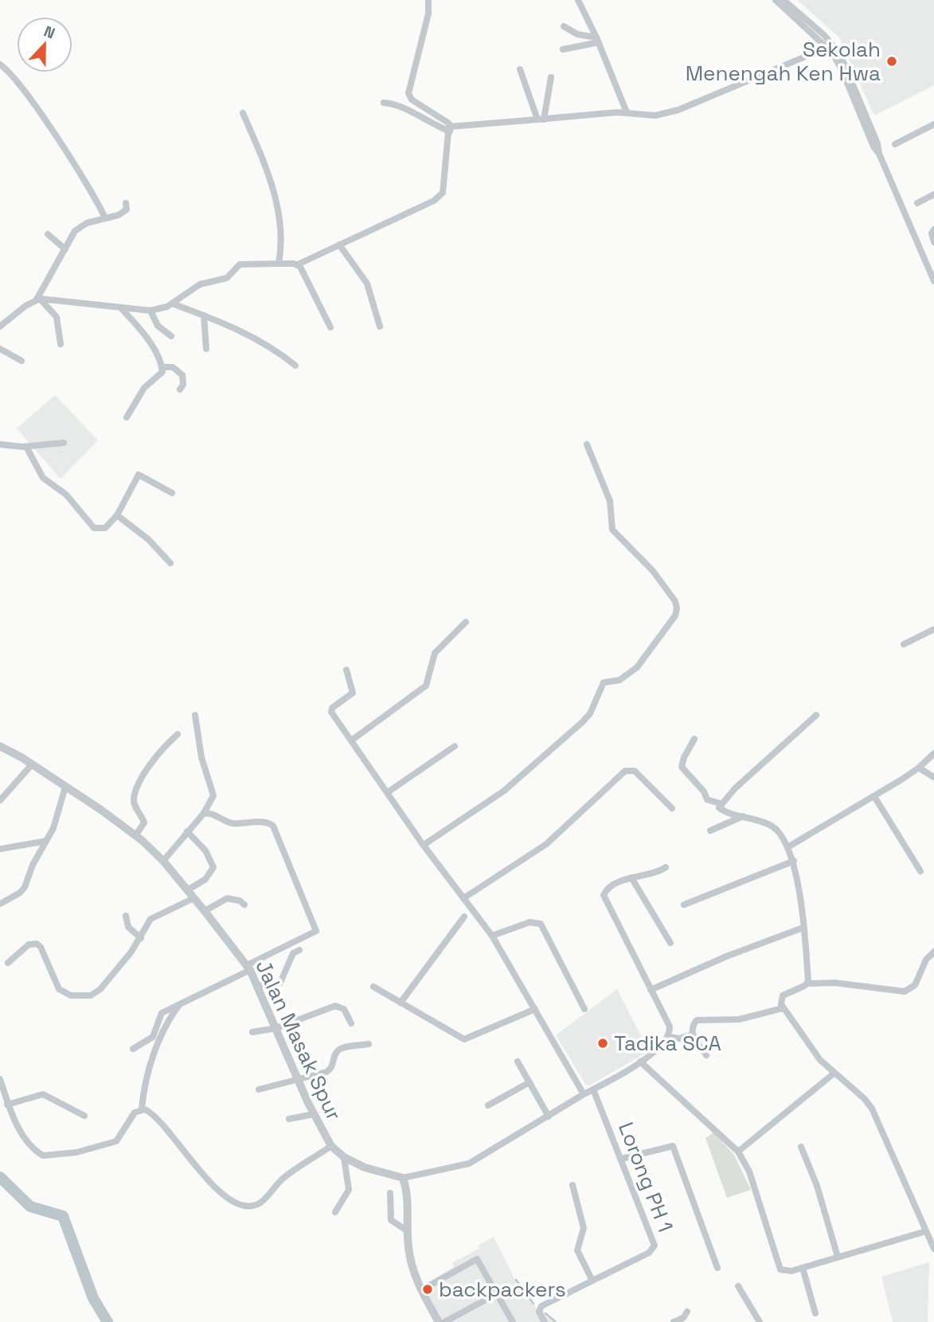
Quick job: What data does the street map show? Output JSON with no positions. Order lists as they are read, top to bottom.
{
  "streets": {
    "street": ["Jalan Masak Spur", "Lorong PH 1"]
  },
  "places": ["Sekolah Menengah Ken Hwa", "Tadika SCA", "backpackers"],
  "north": "top"
}
